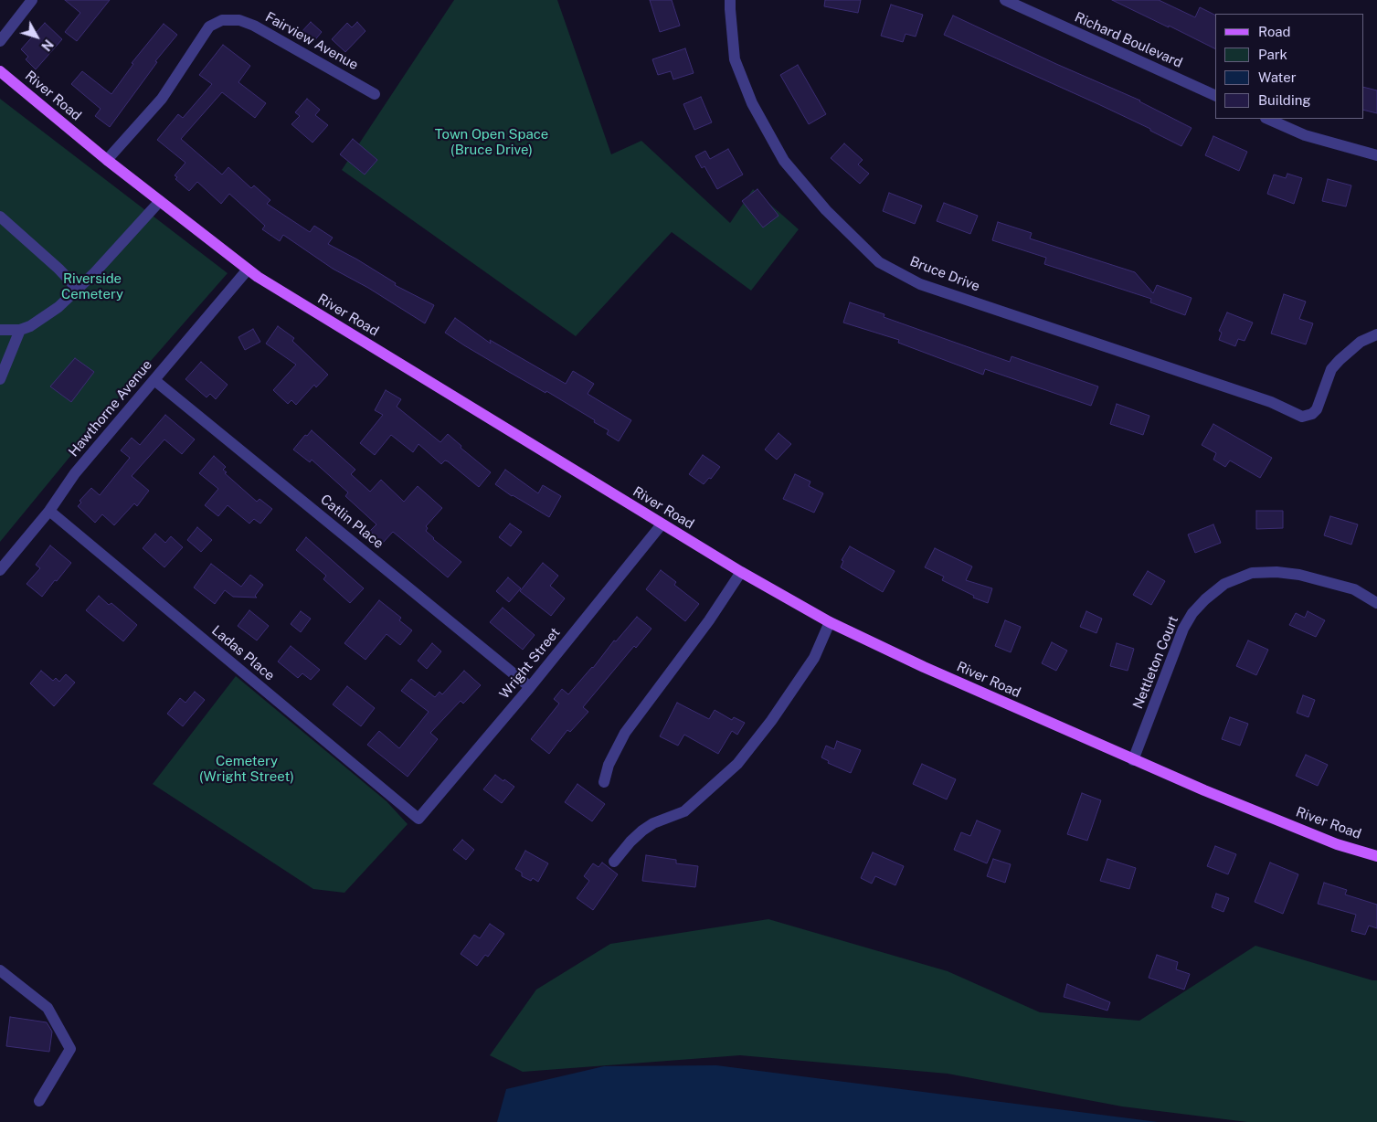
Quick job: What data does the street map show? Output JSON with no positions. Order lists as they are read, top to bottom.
{
  "streets": {
    "main road": ["River Road"],
    "street": [
      "Richard Boulevard",
      "Fairview Avenue",
      "Bruce Drive",
      "Hawthorne Avenue",
      "Catlin Place",
      "Ladas Place",
      "Nettleton Court",
      "Wright Street"
    ]
  },
  "crossings": [
    ["Fairview Avenue", "River Road"],
    ["River Road", "Hawthorne Avenue"],
    ["River Road", "Nettleton Court"],
    ["River Road", "Wright Street"],
    ["Hawthorne Avenue", "Catlin Place"],
    ["Hawthorne Avenue", "Ladas Place"],
    ["Catlin Place", "Wright Street"],
    ["Ladas Place", "Wright Street"]
  ],
  "parks": ["Town Open Space (Bruce Drive)", "Riverside Cemetery", "Cemetery (Wright Street)"],
  "legend": [
    "Road",
    "Park",
    "Water",
    "Building"
  ],
  "north": "bottom right"
}
